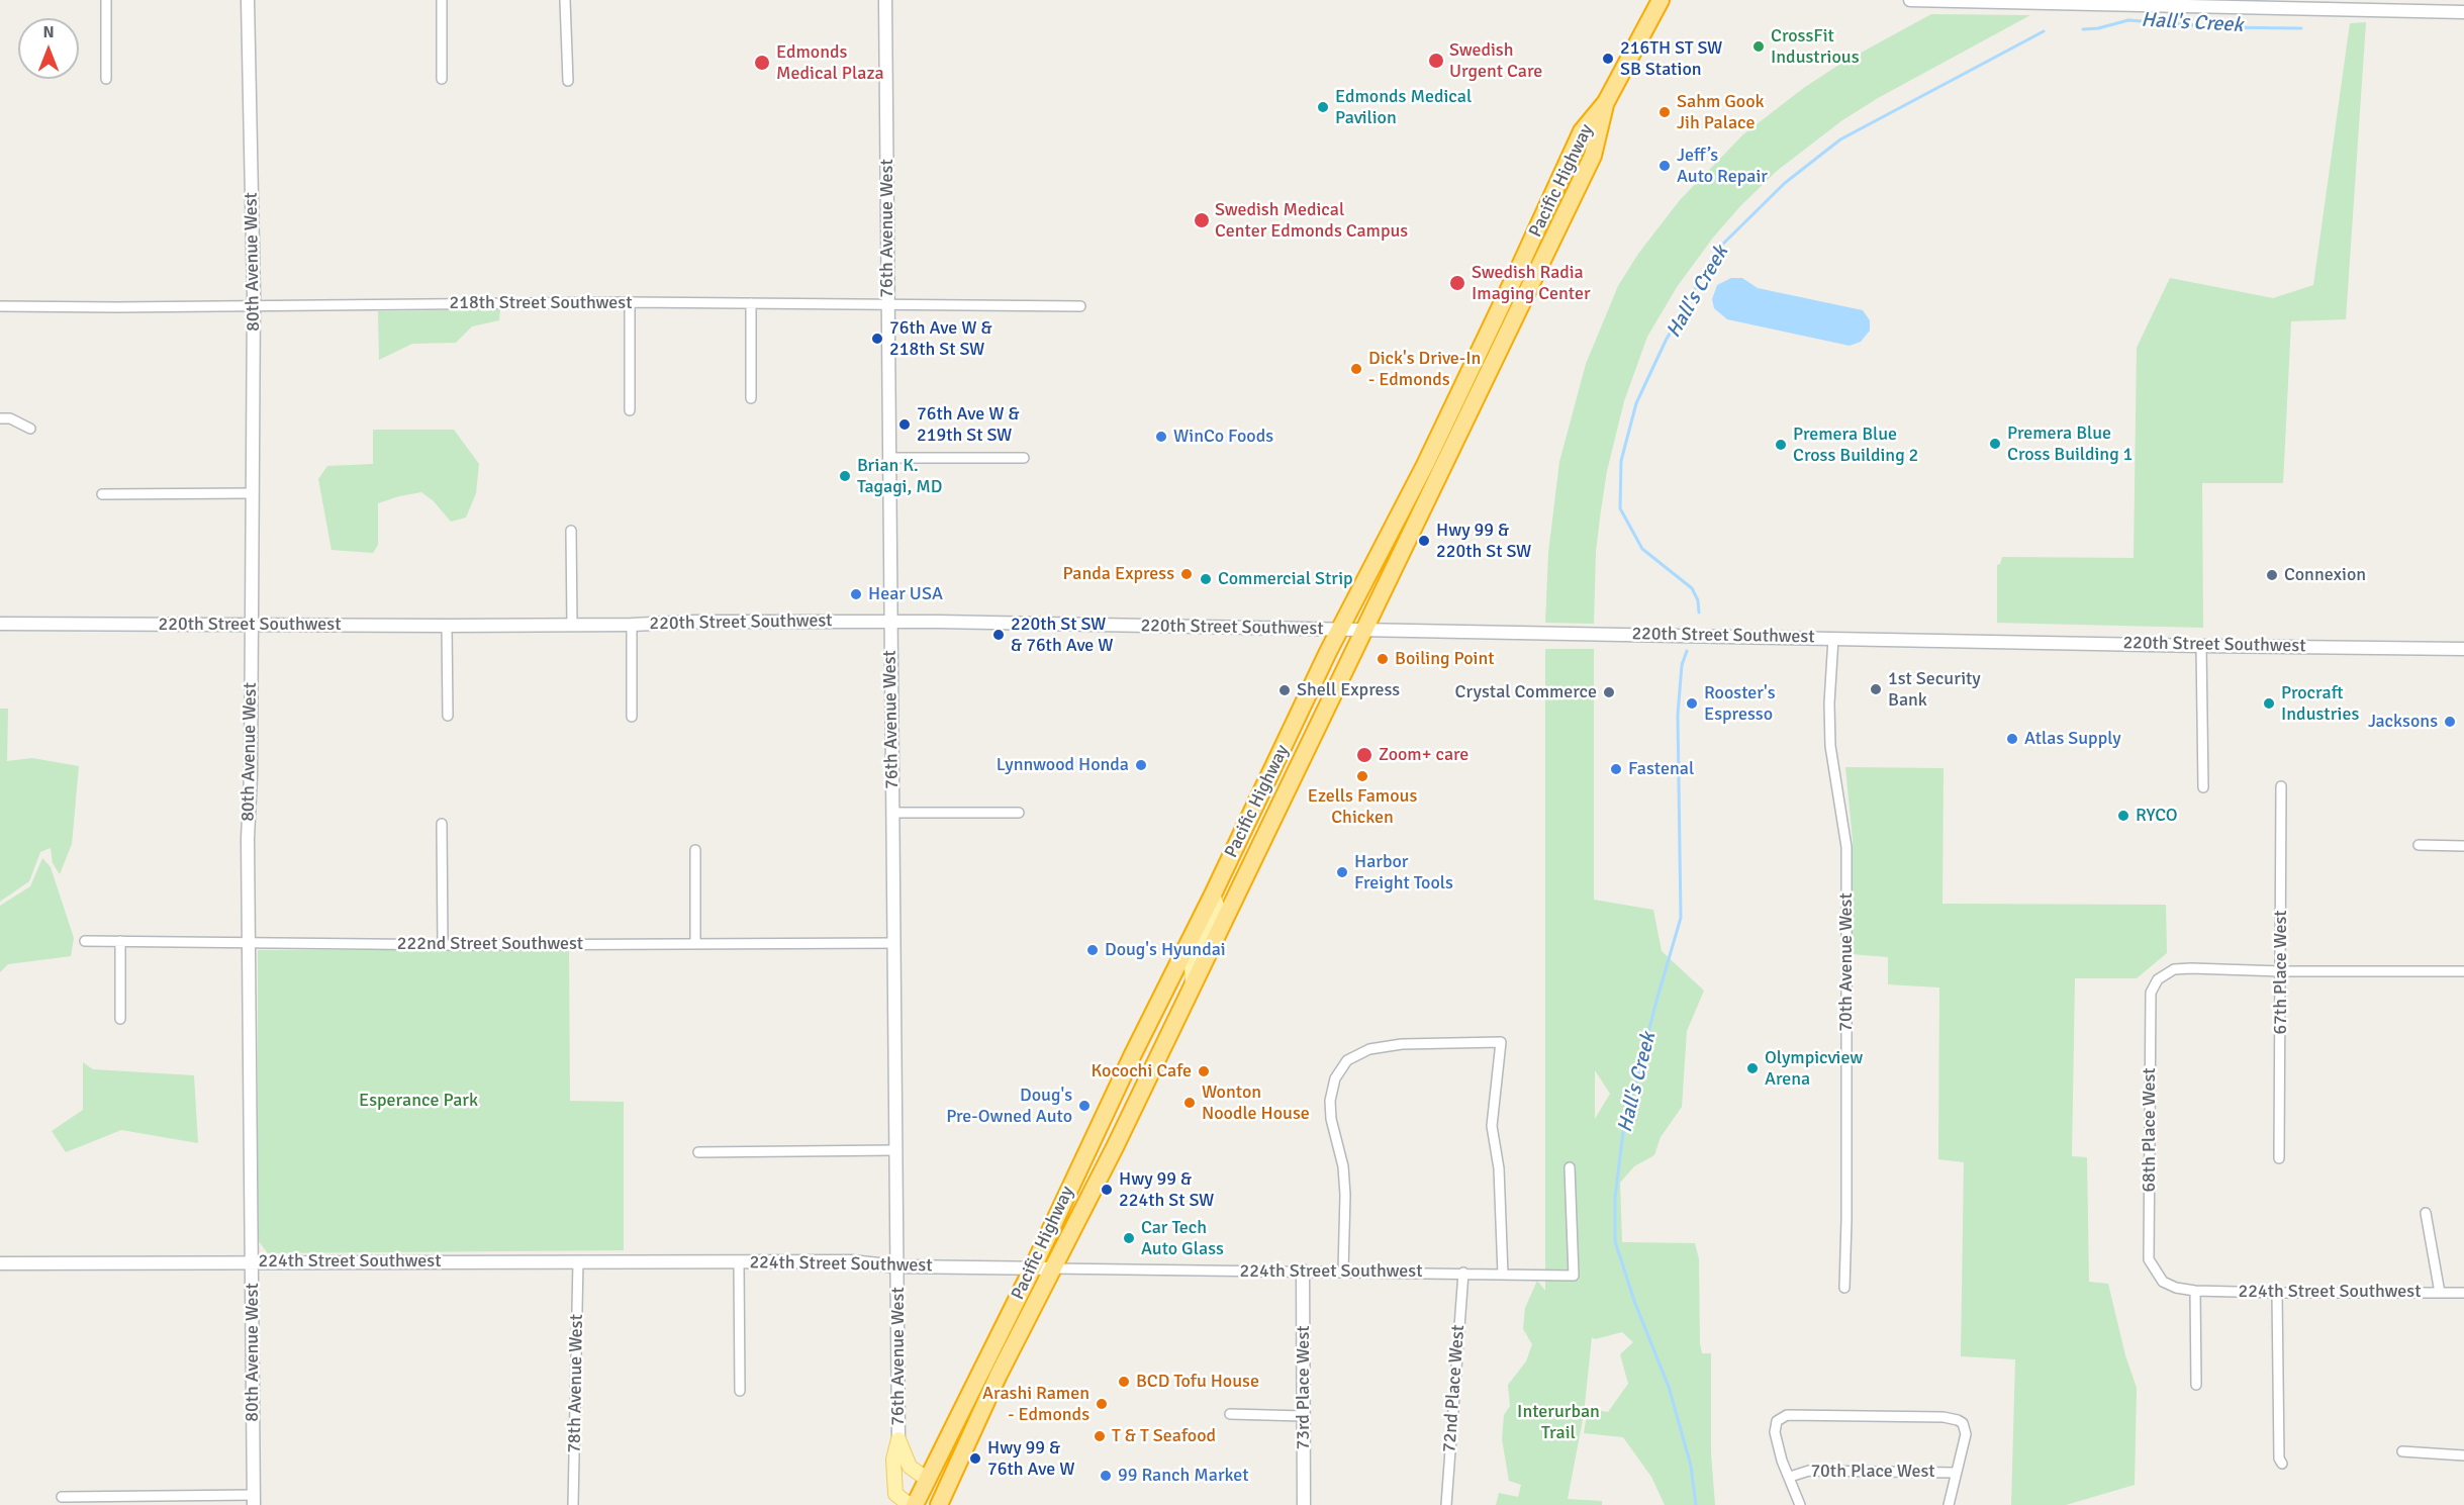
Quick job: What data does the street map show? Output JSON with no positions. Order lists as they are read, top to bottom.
{
  "streets": {
    "highway": ["Pacific Highway"],
    "street": [
      "76th Avenue West",
      "80th Avenue West",
      "218th Street Southwest",
      "220th Street Southwest",
      "222nd Street Southwest",
      "70th Avenue West",
      "67th Place West",
      "68th Place West",
      "224th Street Southwest",
      "78th Avenue West",
      "73rd Place West",
      "72nd Place West",
      "70th Place West"
    ]
  },
  "crossings": [
    ["Pacific Highway", "220th Street Southwest"],
    ["Pacific Highway", "224th Street Southwest"],
    ["76th Avenue West", "218th Street Southwest"],
    ["76th Avenue West", "220th Street Southwest"],
    ["76th Avenue West", "222nd Street Southwest"],
    ["76th Avenue West", "224th Street Southwest"],
    ["80th Avenue West", "218th Street Southwest"],
    ["80th Avenue West", "220th Street Southwest"],
    ["80th Avenue West", "222nd Street Southwest"],
    ["80th Avenue West", "224th Street Southwest"],
    ["220th Street Southwest", "70th Avenue West"],
    ["67th Place West", "68th Place West"],
    ["68th Place West", "224th Street Southwest"],
    ["224th Street Southwest", "78th Avenue West"],
    ["224th Street Southwest", "73rd Place West"],
    ["224th Street Southwest", "72nd Place West"]
  ],
  "water": ["Hall's Creek"],
  "parks": ["Esperance Park", "Interurban Trail"],
  "places": [
    "CrossFit Industrious",
    "216TH ST SW SB Station",
    "Swedish Urgent Care",
    "Edmonds Medical Plaza",
    "Edmonds Medical Pavilion",
    "Sahm Gook Jih Palace",
    "Jeff’s Auto Repair",
    "Swedish Medical Center Edmonds Campus",
    "Swedish Radia Imaging Center",
    "76th Ave W & 218th St SW",
    "Dick's Drive-In - Edmonds",
    "76th Ave W & 219th St SW",
    "WinCo Foods",
    "Premera Blue Cross Building 1",
    "Premera Blue Cross Building 2",
    "Brian K. Tagagi, MD",
    "Hwy 99 & 220th St SW",
    "Panda Express",
    "Connexion",
    "Commercial Strip",
    "Hear USA",
    "220th St SW & 76th Ave W",
    "Boiling Point",
    "1st Security Bank",
    "Shell Express",
    "Crystal Commerce",
    "Rooster's Espresso",
    "Procraft Industries",
    "Jacksons",
    "Atlas Supply",
    "Zoom+ care",
    "Lynnwood Honda",
    "Fastenal",
    "Ezells Famous Chicken",
    "RYCO",
    "Harbor Freight Tools",
    "Doug's Hyundai",
    "Olympicview Arena",
    "Kocochi Cafe",
    "Wonton Noodle House",
    "Doug's Pre-Owned Auto",
    "Hwy 99 & 224th St SW",
    "Car Tech Auto Glass",
    "BCD Tofu House",
    "Arashi Ramen - Edmonds",
    "T & T Seafood",
    "Hwy 99 & 76th Ave W",
    "99 Ranch Market"
  ],
  "north": "top"
}
